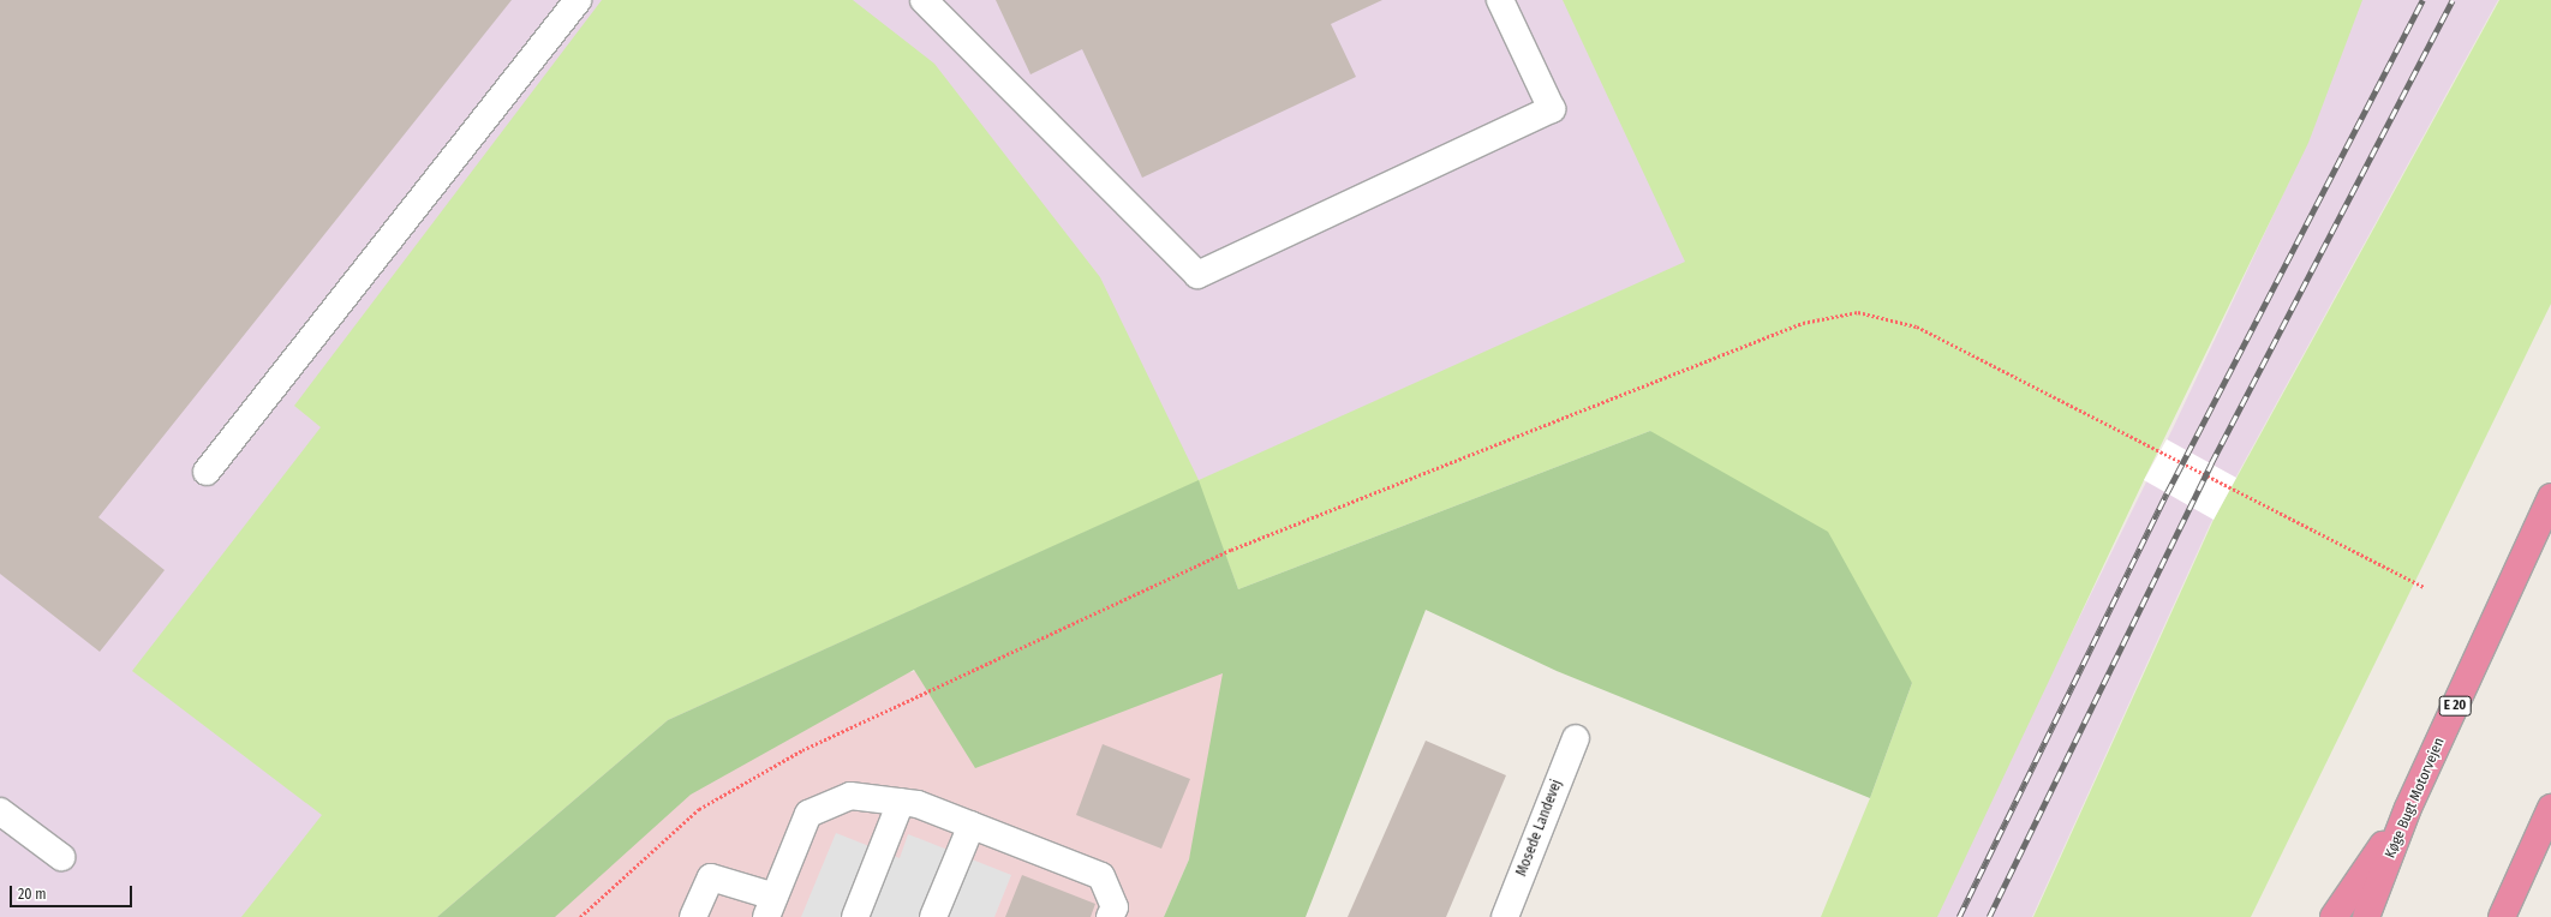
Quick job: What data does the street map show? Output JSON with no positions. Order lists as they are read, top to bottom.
{
  "streets": {
    "highway": ["E 20", "Køge Bugt Motorvejen"],
    "lane": ["Mosede Landevej"]
  },
  "scale_bar": "20 m"
}
